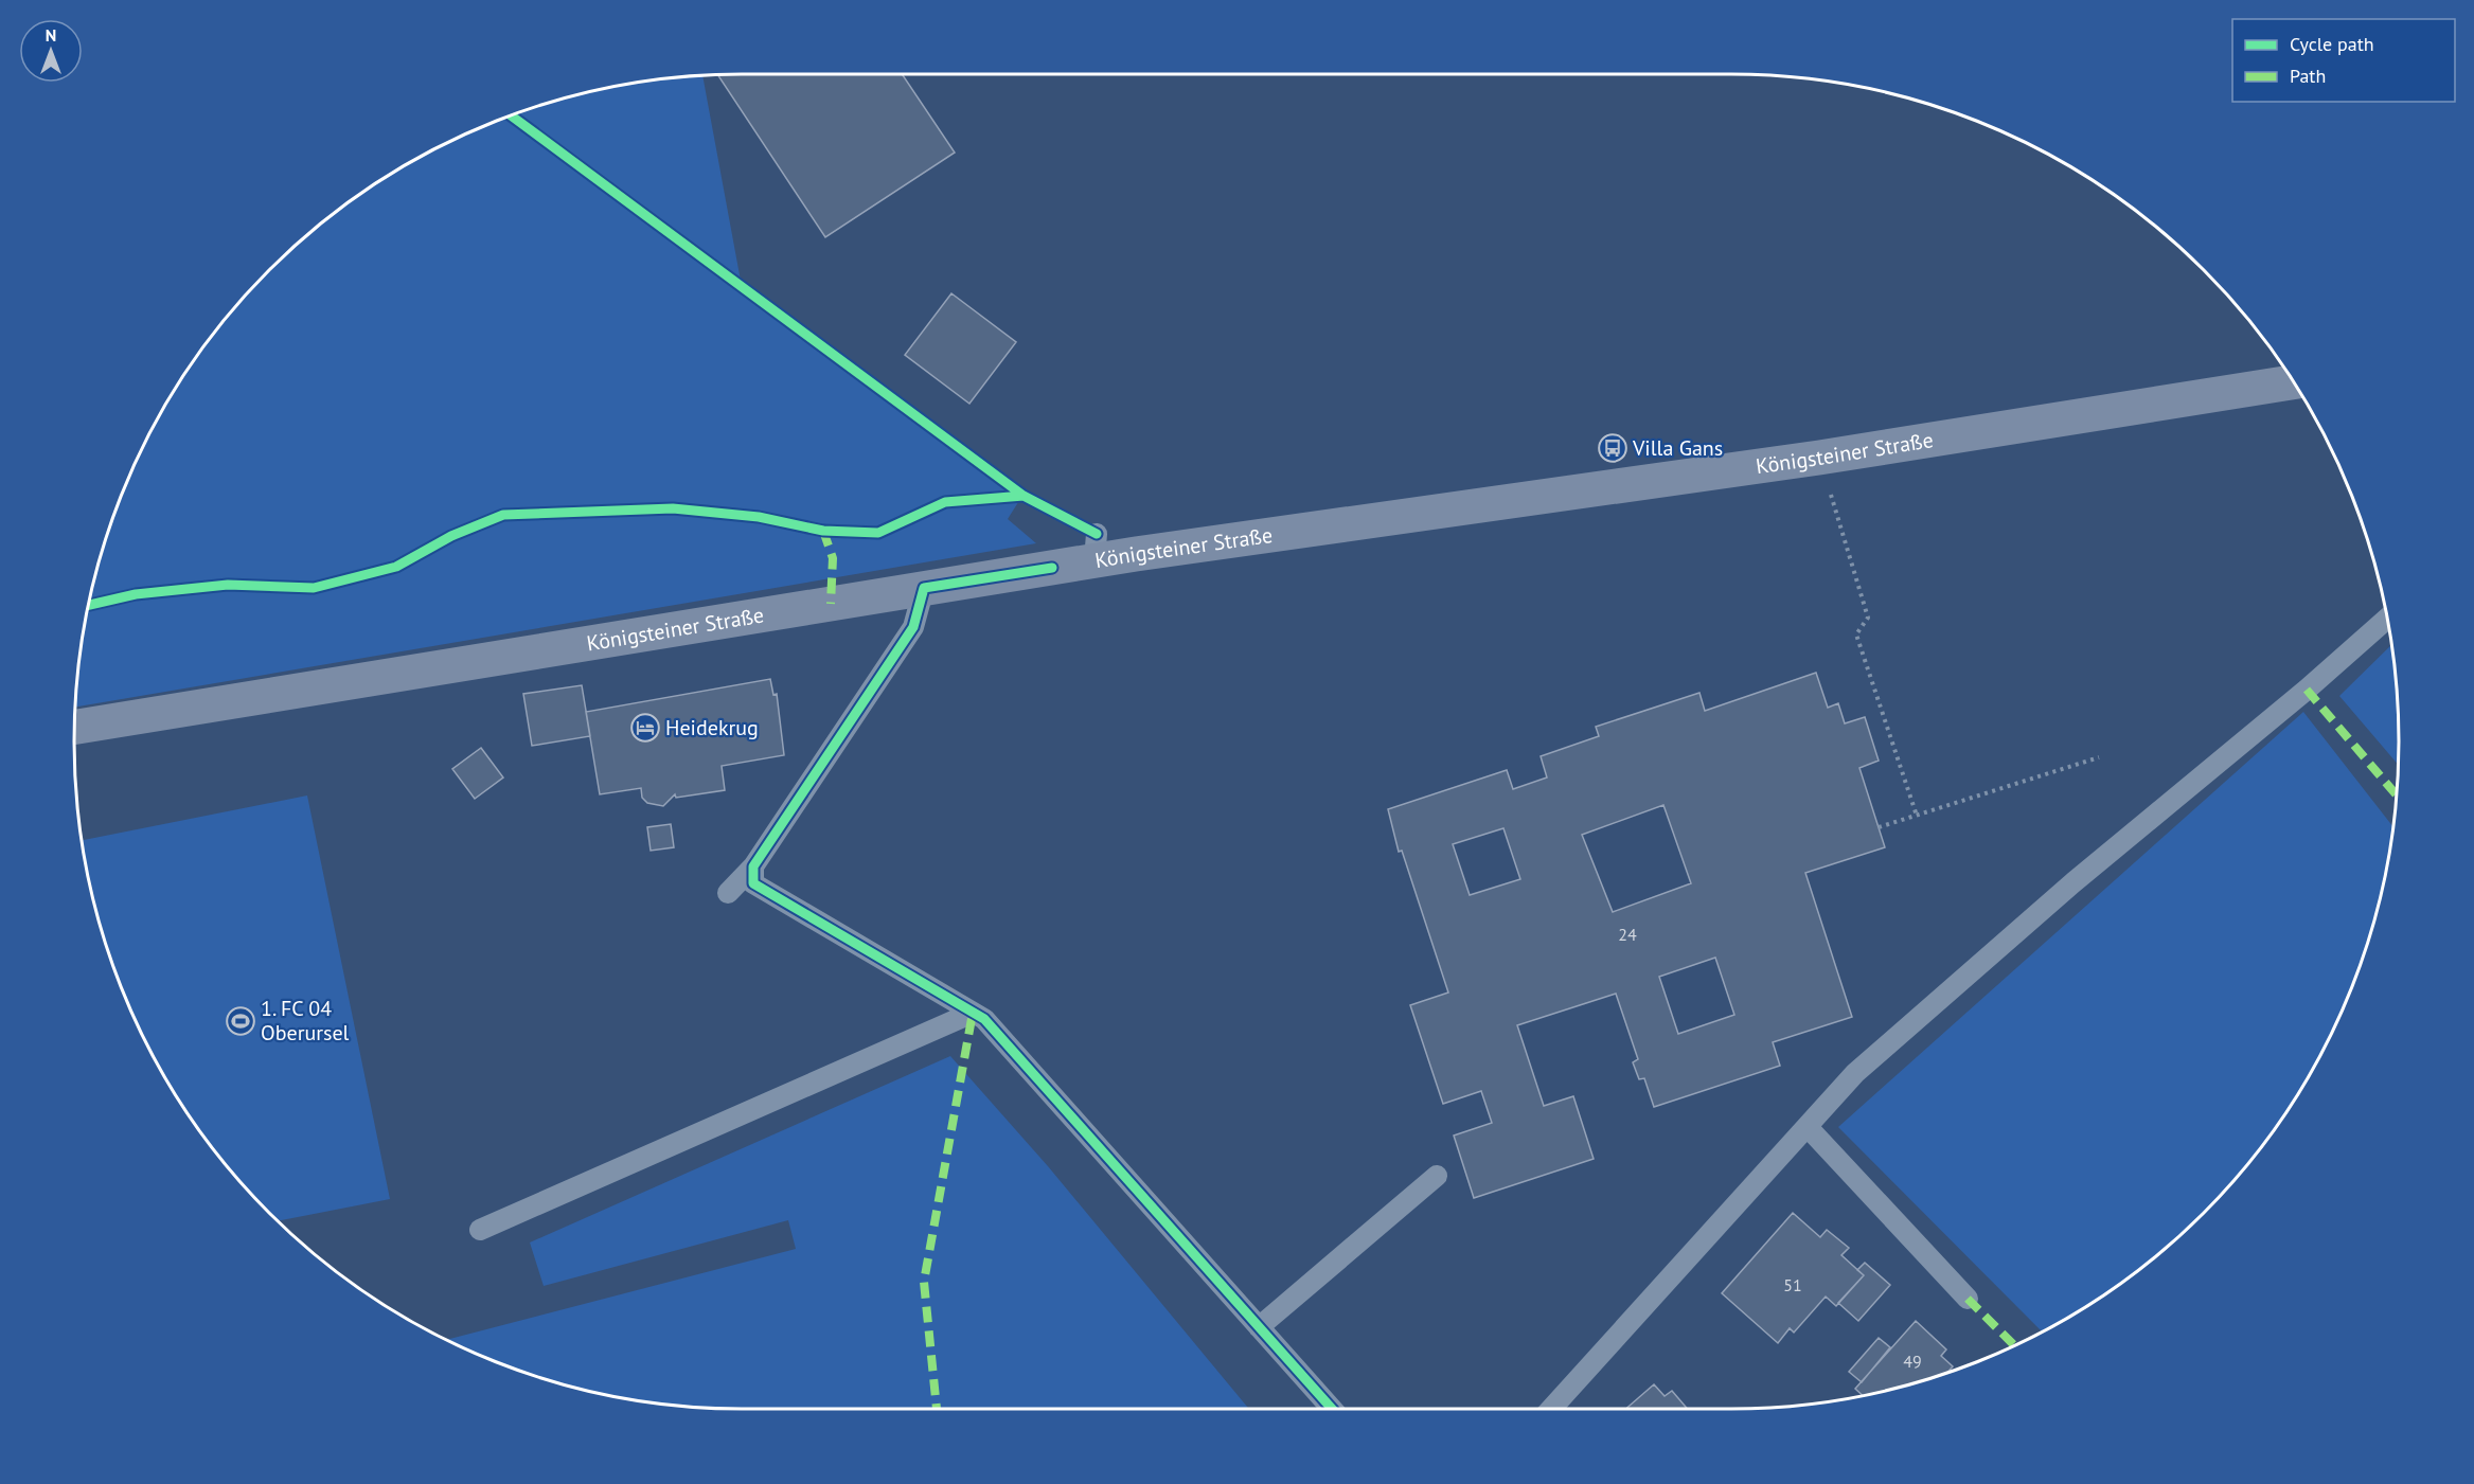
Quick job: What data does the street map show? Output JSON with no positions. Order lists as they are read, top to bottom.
{
  "streets": {
    "main road": ["Königsteiner Straße"]
  },
  "places": {
    "bus stop": ["Villa Gans"],
    "hotel": ["Heidekrug"],
    "sports": ["1. FC 04 Oberursel"]
  },
  "house_numbers": ["24", "51", "49"],
  "legend": ["Cycle path", "Path"],
  "north": "top"
}
